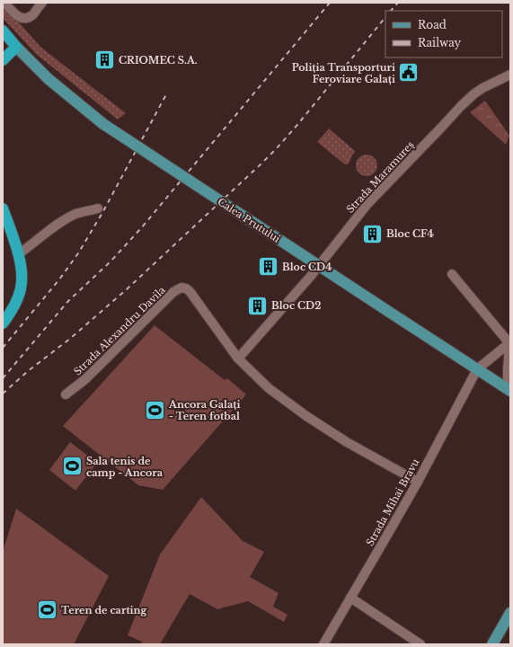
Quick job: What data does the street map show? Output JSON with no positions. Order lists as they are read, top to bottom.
{
  "streets": {
    "highway": ["Calea Prutului"],
    "street": ["Strada Maramureș", "Strada Alexandru Davila", "Strada Mihai Bravu"]
  },
  "crossings": [
    ["Strada Maramureș", "Strada Alexandru Davila"],
    ["Calea Prutului", "Strada Mihai Bravu"],
    ["Strada Alexandru Davila", "Strada Mihai Bravu"]
  ],
  "places": {
    "building": [
      "CRIOMEC S.A.",
      "Bloc CF4",
      "Bloc CD4",
      "Bloc CD2"
    ],
    "public building": ["Poliția Transporturi Feroviare Galați"],
    "sports": ["Ancora Galați - Teren fotbal", "Sala tenis de camp - Ancora", "Teren de carting"]
  },
  "legend": ["Road", "Railway"]
}
